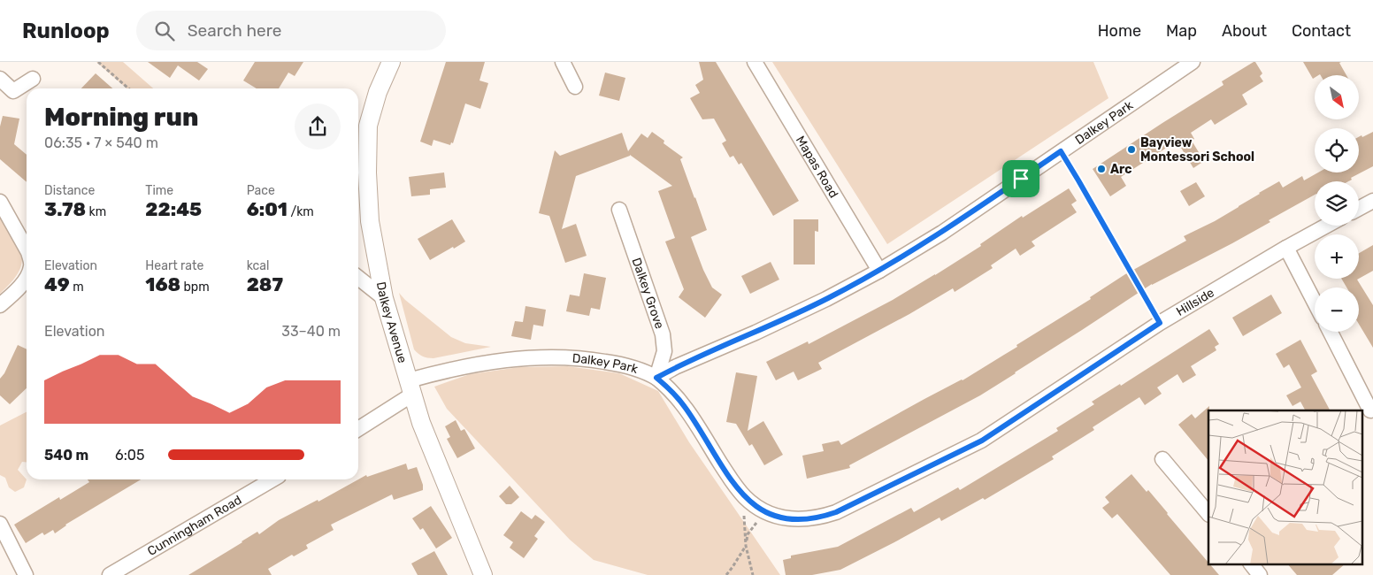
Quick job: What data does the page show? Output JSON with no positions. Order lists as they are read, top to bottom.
{
  "streets": {
    "street": [
      "Dalkey Park",
      "Mapas Road",
      "Dalkey Grove",
      "Hillside",
      "Dalkey Avenue",
      "Cunningham Road"
    ]
  },
  "crossings": [
    ["Dalkey Park", "Mapas Road"],
    ["Dalkey Park", "Dalkey Grove"],
    ["Dalkey Park", "Hillside"],
    ["Dalkey Park", "Dalkey Avenue"],
    ["Dalkey Grove", "Hillside"]
  ],
  "places": ["Bayview Montessori School", "Arc"],
  "north": "bottom right",
  "page": {
    "header": "Runloop",
    "search": "Search here",
    "nav": [
      "Home",
      "Map",
      "About",
      "Contact"
    ],
    "map_buttons": ["+", "−"],
    "heading": ["Morning run", "06:35 · 7 × 540 m"],
    "stats": [
      ["Distance", "3.78 km"],
      ["Time", "22:45"],
      ["Pace", "6:01 /km"],
      ["Elevation", "49 m"],
      ["Heart rate", "168 bpm"],
      ["kcal", "287"]
    ],
    "chart": ["Elevation", "33–40 m"],
    "list": [
      {
        "name": "540 m",
        "note": "6:05"
      }
    ]
  }
}
